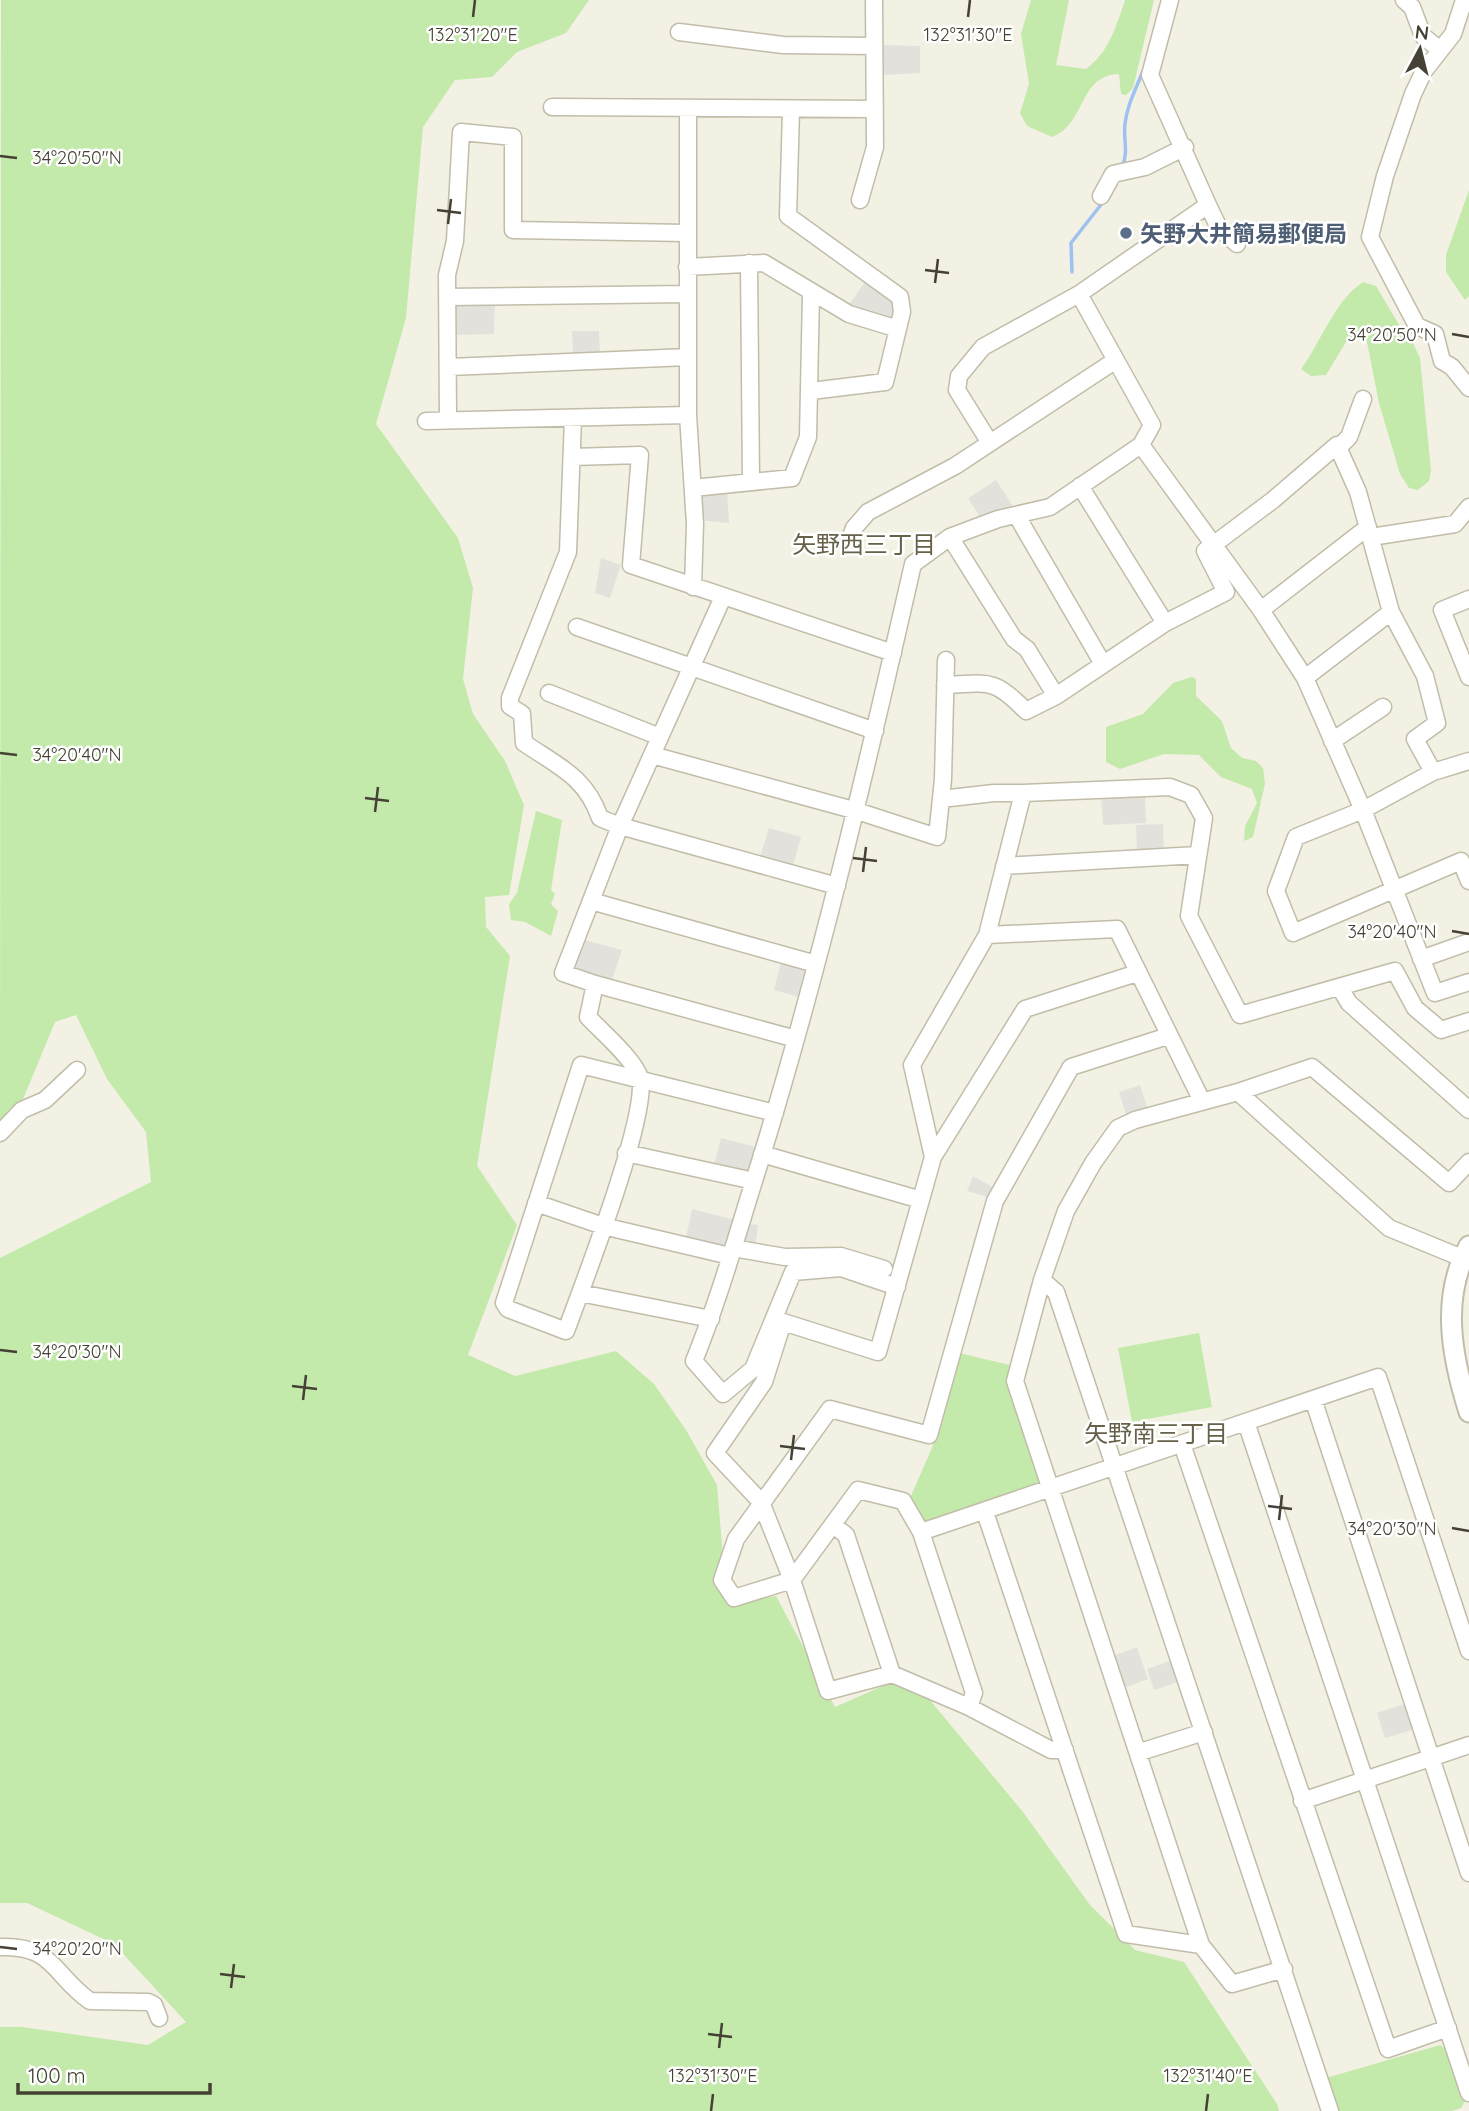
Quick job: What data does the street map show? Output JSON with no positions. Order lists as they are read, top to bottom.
{
  "districts": ["矢野西三丁目", "矢野南三丁目"],
  "places": ["矢野大井簡易郵便局"],
  "scale_bar": "100 m",
  "north": "top",
  "coordinates": [
    "132°31'20\"E",
    "132°31'30\"E",
    "34°20'50\"N",
    "34°20'40\"N",
    "34°20'30\"N",
    "34°20'20\"N",
    "132°31'40\"E"
  ]
}
